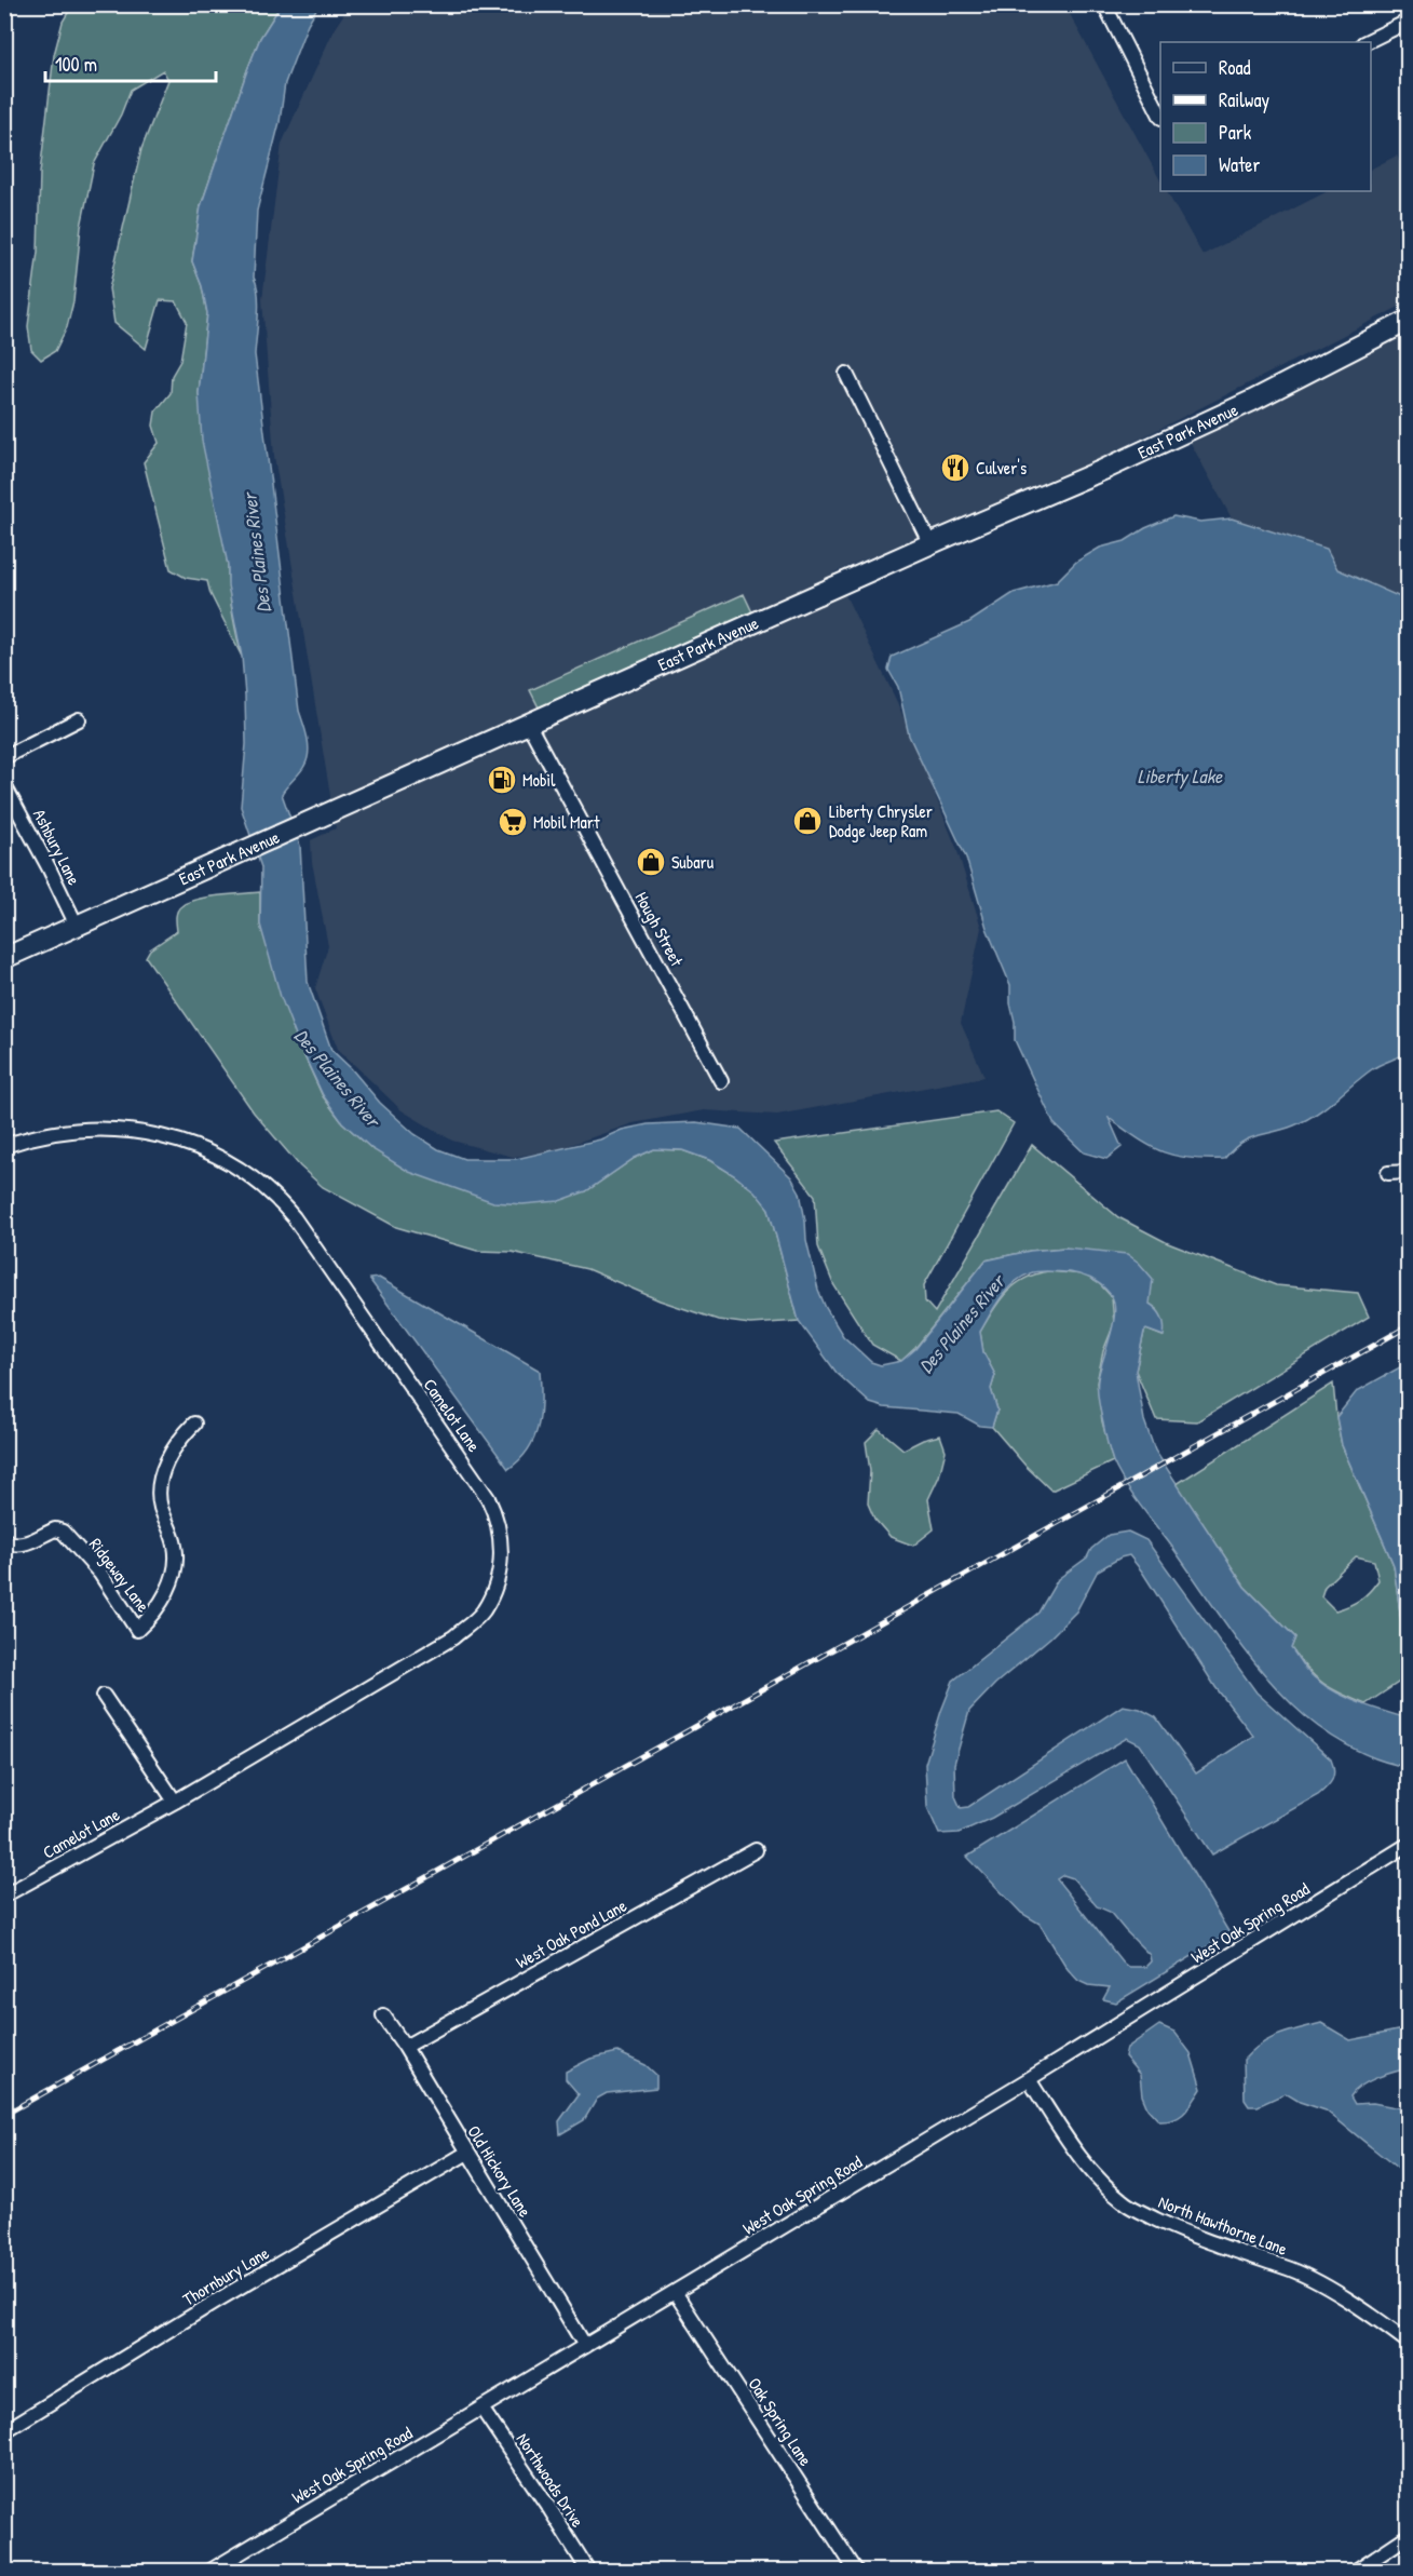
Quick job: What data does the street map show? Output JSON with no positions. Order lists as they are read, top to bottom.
{
  "streets": {
    "main road": ["East Park Avenue"],
    "street": [
      "Ashbury Lane",
      "Hough Street",
      "Camelot Lane",
      "Ridgeway Lane",
      "West Oak Spring Road",
      "West Oak Pond Lane",
      "Old Hickory Lane",
      "North Hawthorne Lane",
      "Thornbury Lane",
      "Oak Spring Lane",
      "Northwoods Drive"
    ]
  },
  "crossings": [
    ["East Park Avenue", "Ashbury Lane"],
    ["East Park Avenue", "Hough Street"],
    ["West Oak Spring Road", "Old Hickory Lane"],
    ["West Oak Spring Road", "North Hawthorne Lane"],
    ["West Oak Spring Road", "Oak Spring Lane"],
    ["West Oak Spring Road", "Northwoods Drive"],
    ["West Oak Pond Lane", "Old Hickory Lane"],
    ["Old Hickory Lane", "Thornbury Lane"]
  ],
  "water": ["Des Plaines River", "Liberty Lake"],
  "places": {
    "restaurant": ["Culver's"],
    "fuel station": ["Mobil"],
    "shop": ["Liberty Chrysler Dodge Jeep Ram", "Subaru"],
    "supermarket": ["Mobil Mart"]
  },
  "legend": [
    "Road",
    "Railway",
    "Park",
    "Water"
  ],
  "scale_bar": "100 m"
}
